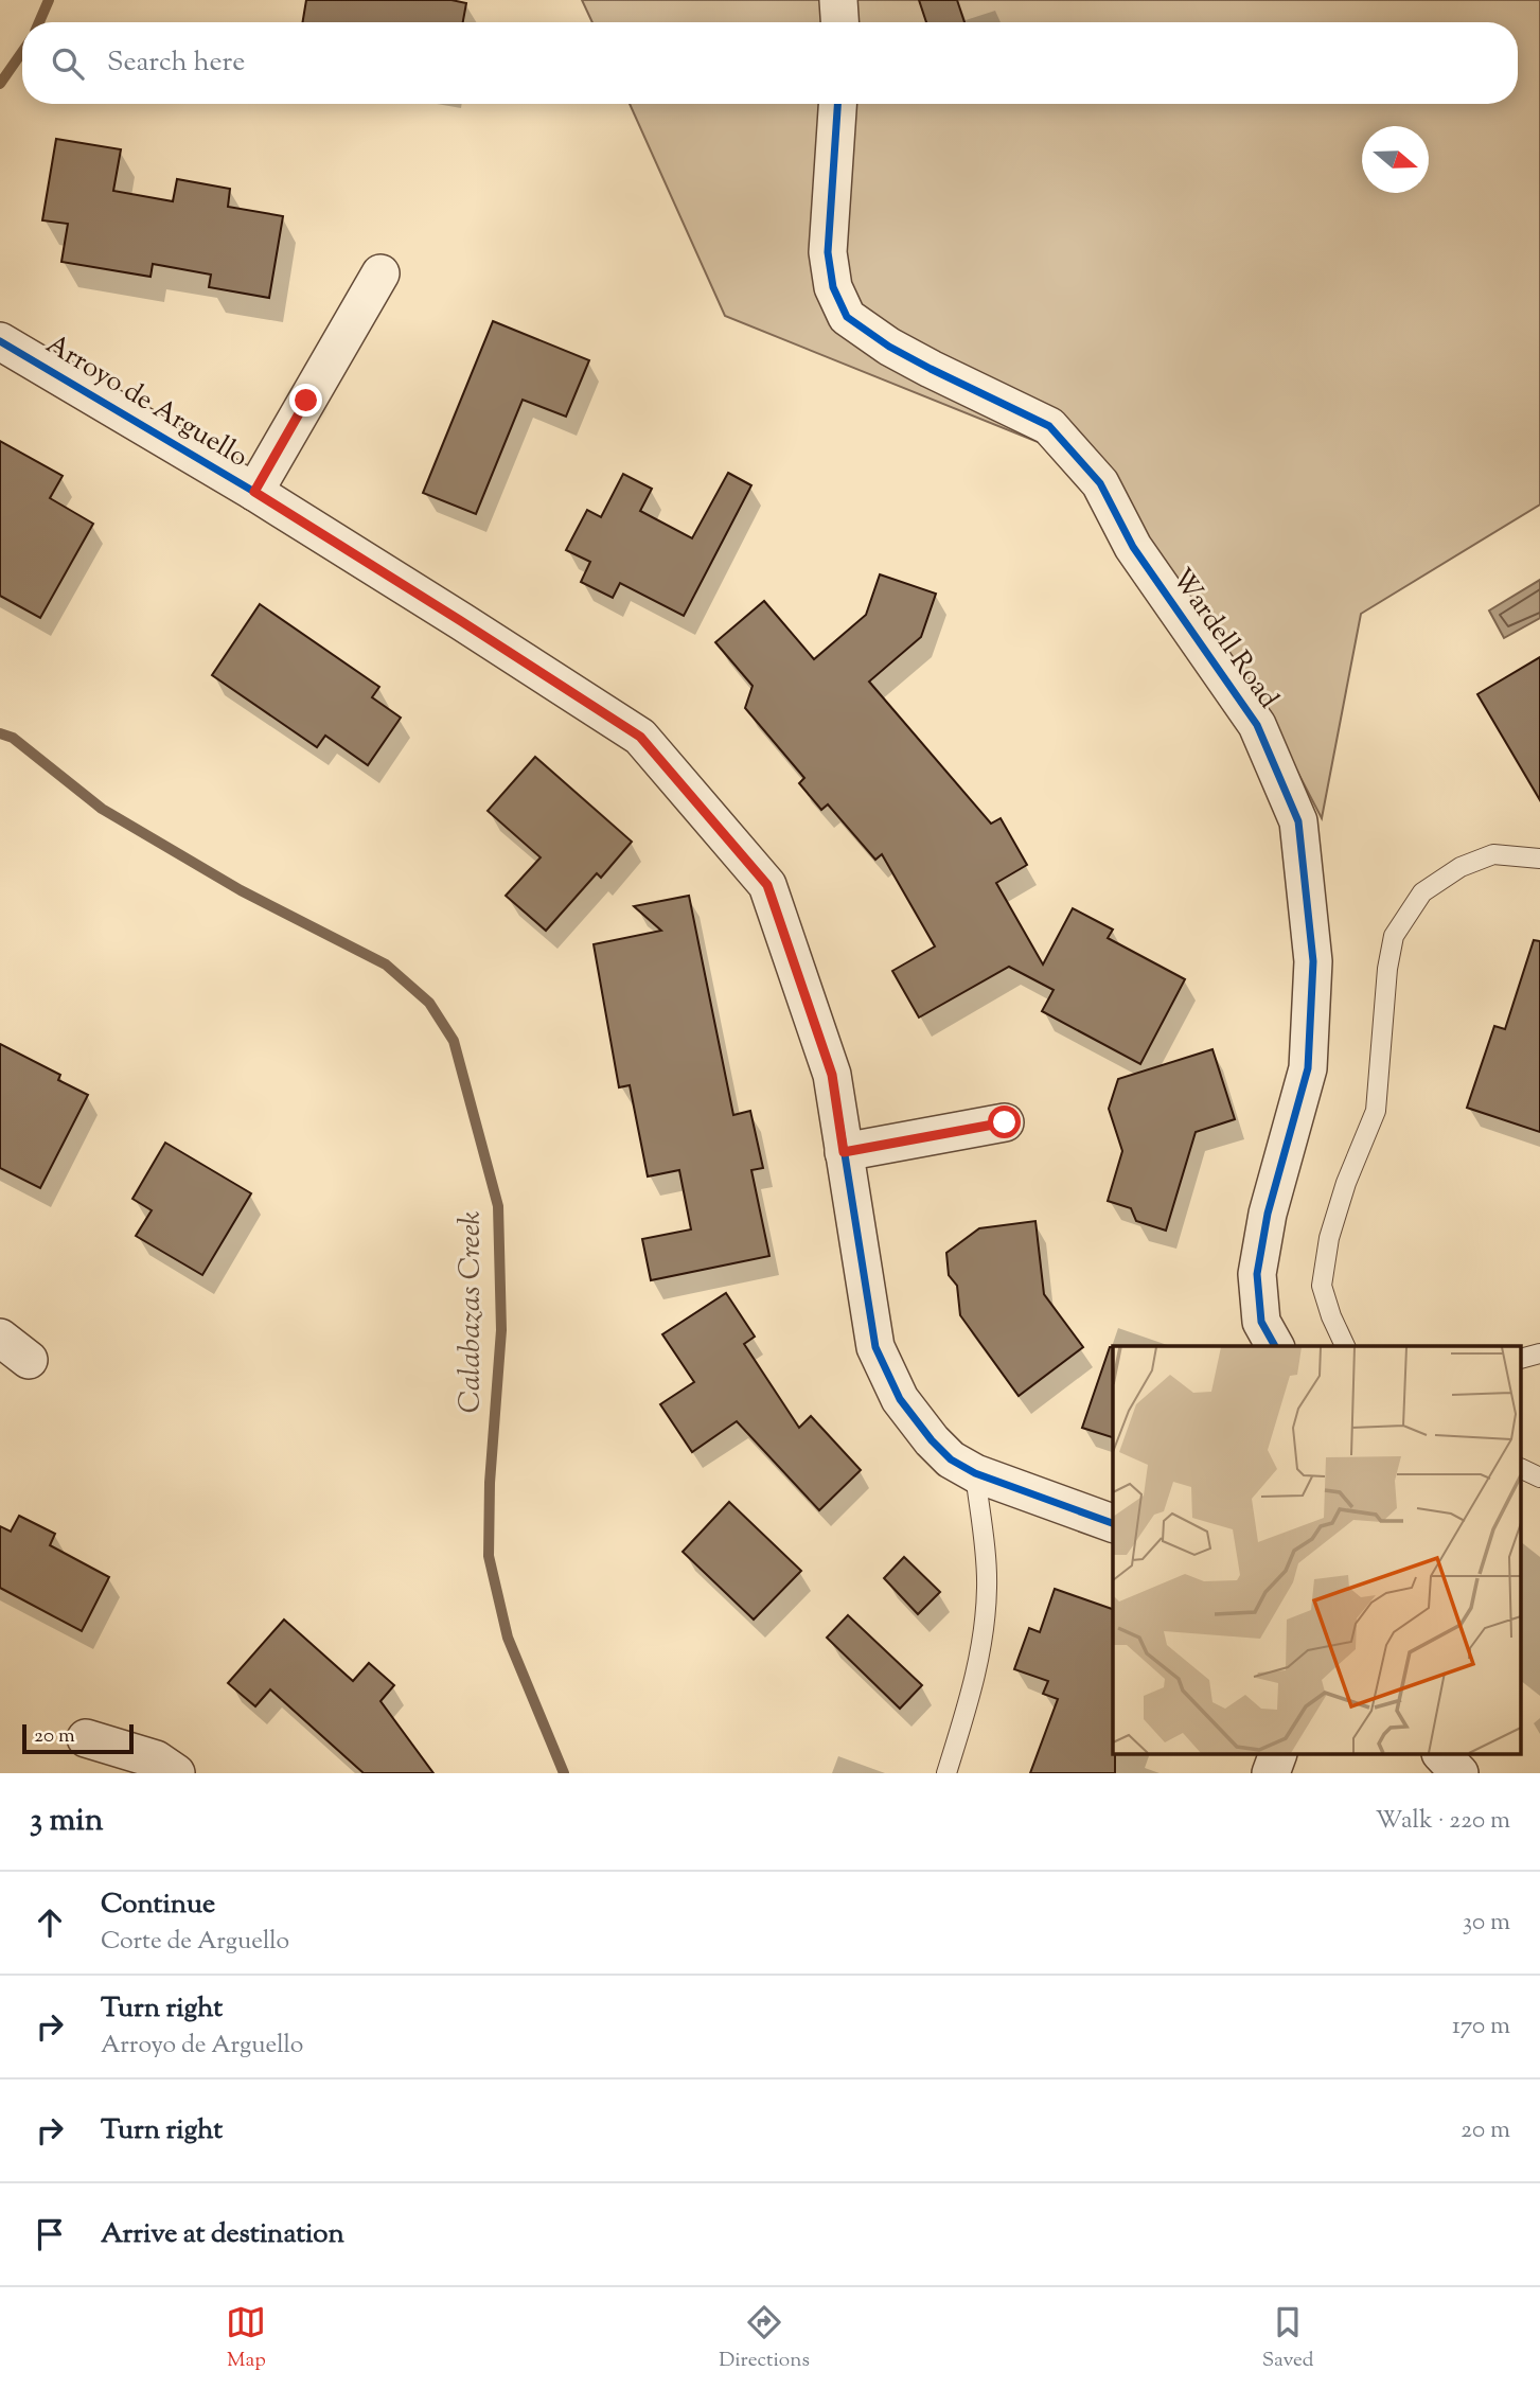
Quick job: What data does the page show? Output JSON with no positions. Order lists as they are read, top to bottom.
{
  "streets": {
    "street": ["Arroyo de Arguello", "Wardell Road"]
  },
  "water": ["Calabazas Creek"],
  "scale_bar": "20 m",
  "north": "right",
  "page": {
    "search": "Search here",
    "scale": "20 m",
    "heading": ["3 min", "Walk · 220 m"],
    "list": [
      ["Continue", "Corte de Arguello", "30 m"],
      ["Turn right", "Arroyo de Arguello", "170 m"],
      ["Turn right", "20 m"],
      "Arrive at destination"
    ],
    "nav": ["Map", "Directions", "Saved"]
  }
}
